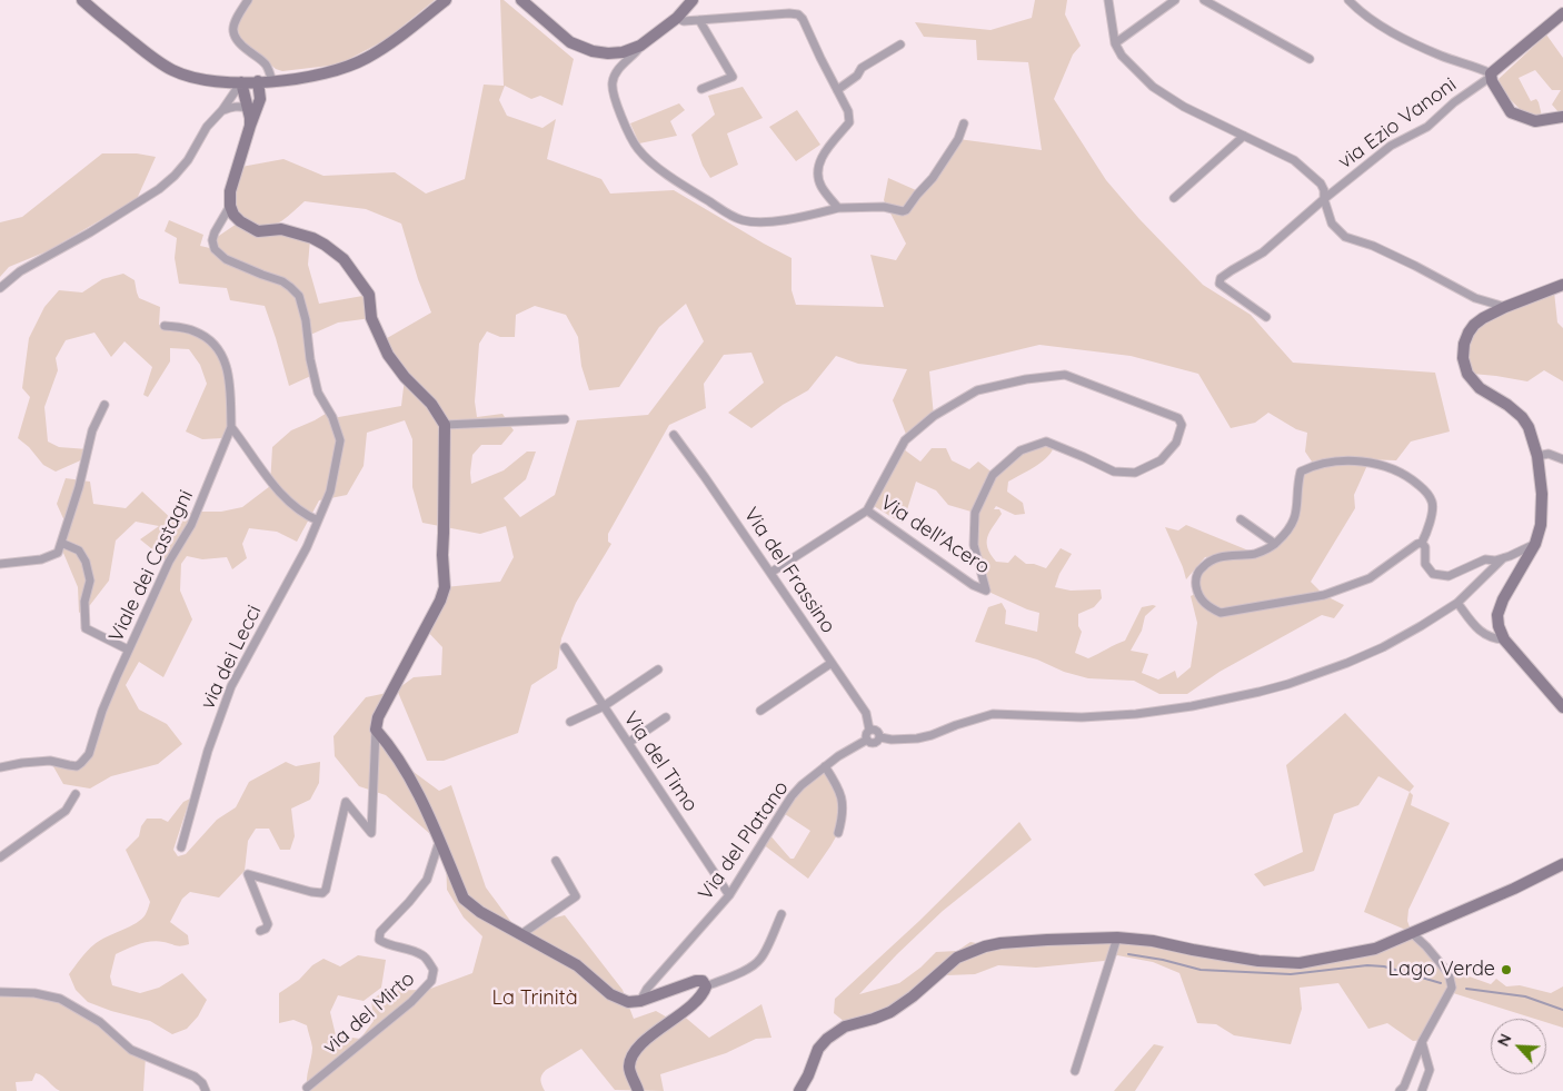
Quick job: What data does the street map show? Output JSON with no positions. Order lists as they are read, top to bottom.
{
  "streets": {
    "street": [
      "via Ezio Vanoni",
      "Via dell'Acero",
      "Viale dei Castagni",
      "Via del Frassino",
      "via dei Lecci",
      "Via del Timo",
      "Via del Platano",
      "via del Mirto"
    ]
  },
  "crossings": [
    ["Via dell'Acero", "Via del Frassino"],
    ["Via del Frassino", "Via del Platano"],
    ["Via del Timo", "Via del Platano"]
  ],
  "parks": ["La Trinità"],
  "places": ["Lago Verde"],
  "north": "top left"
}
